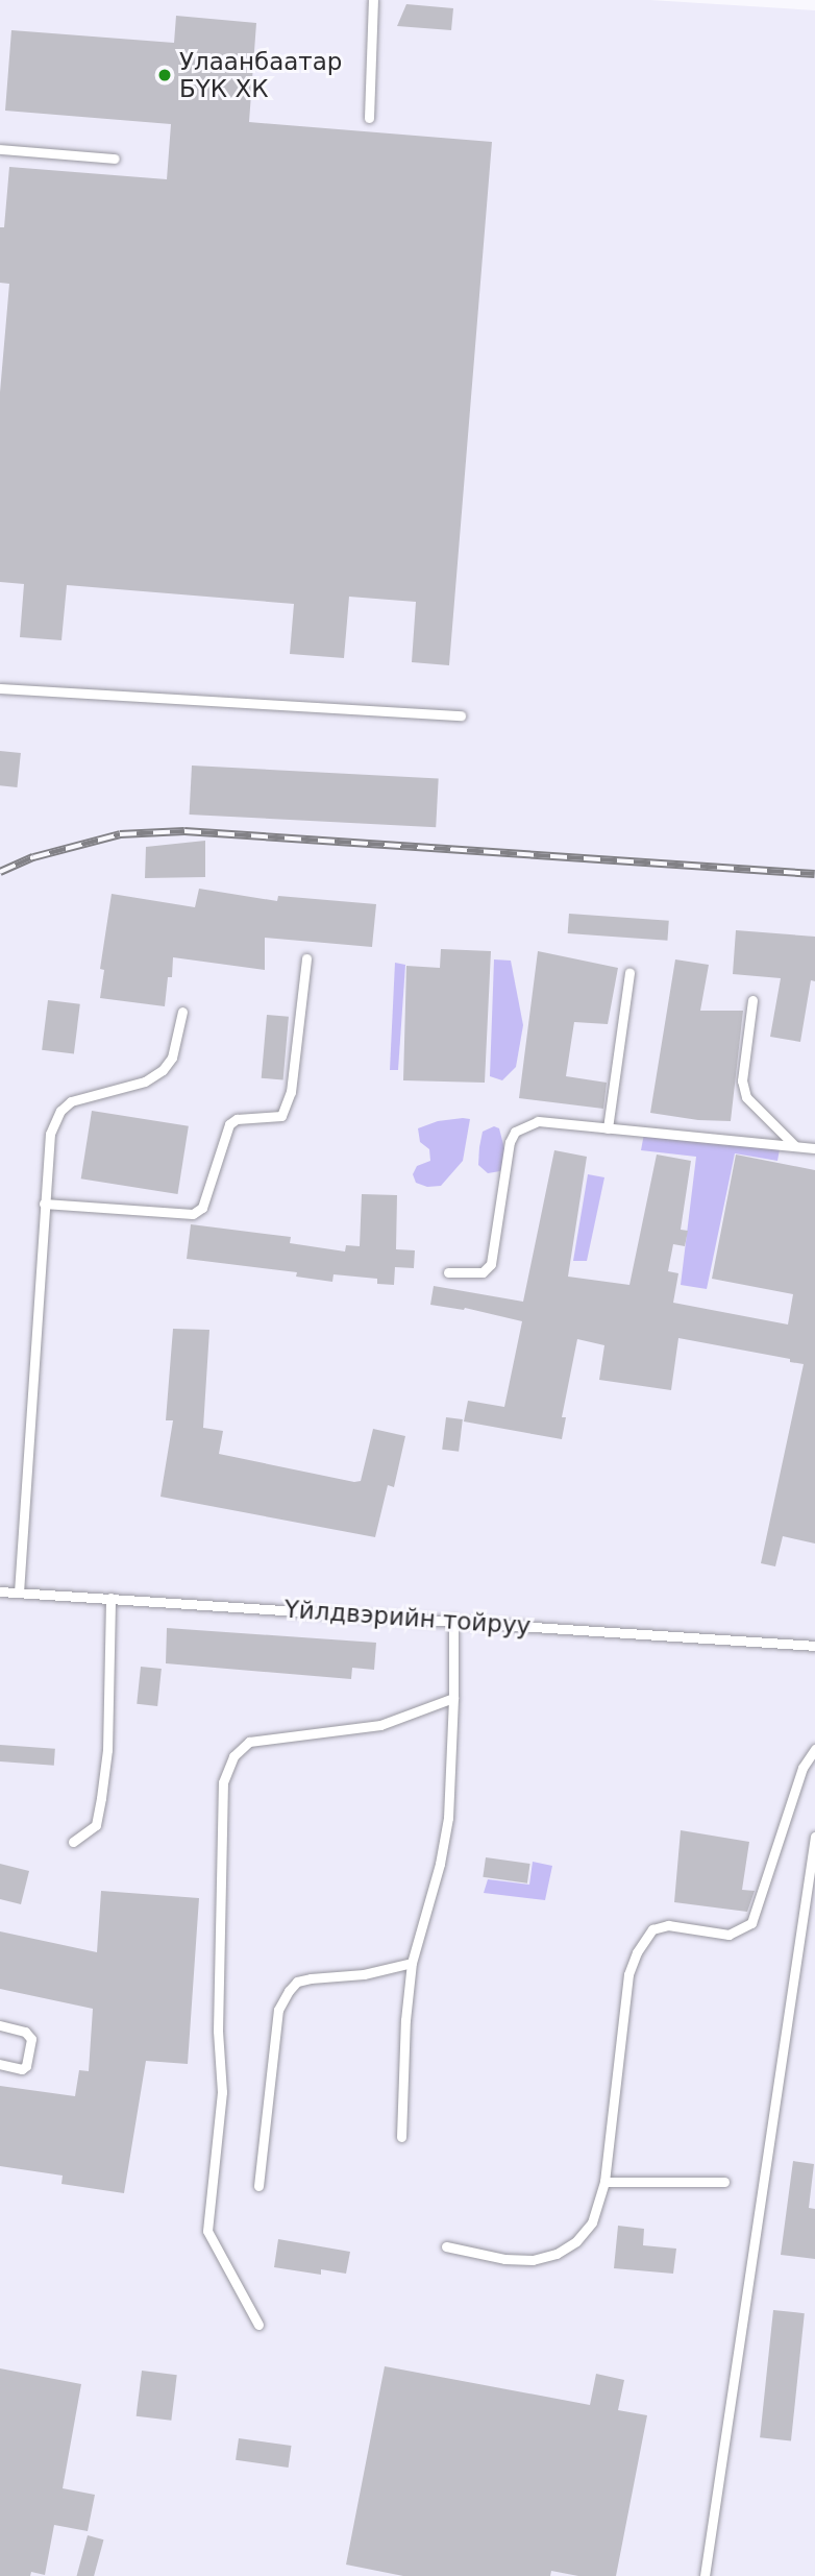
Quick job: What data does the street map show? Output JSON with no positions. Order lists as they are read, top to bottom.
{
  "streets": {
    "lane": ["Үйлдвэрийн тойруу"]
  },
  "places": ["Улаанбаатар БҮК ХК"]
}
